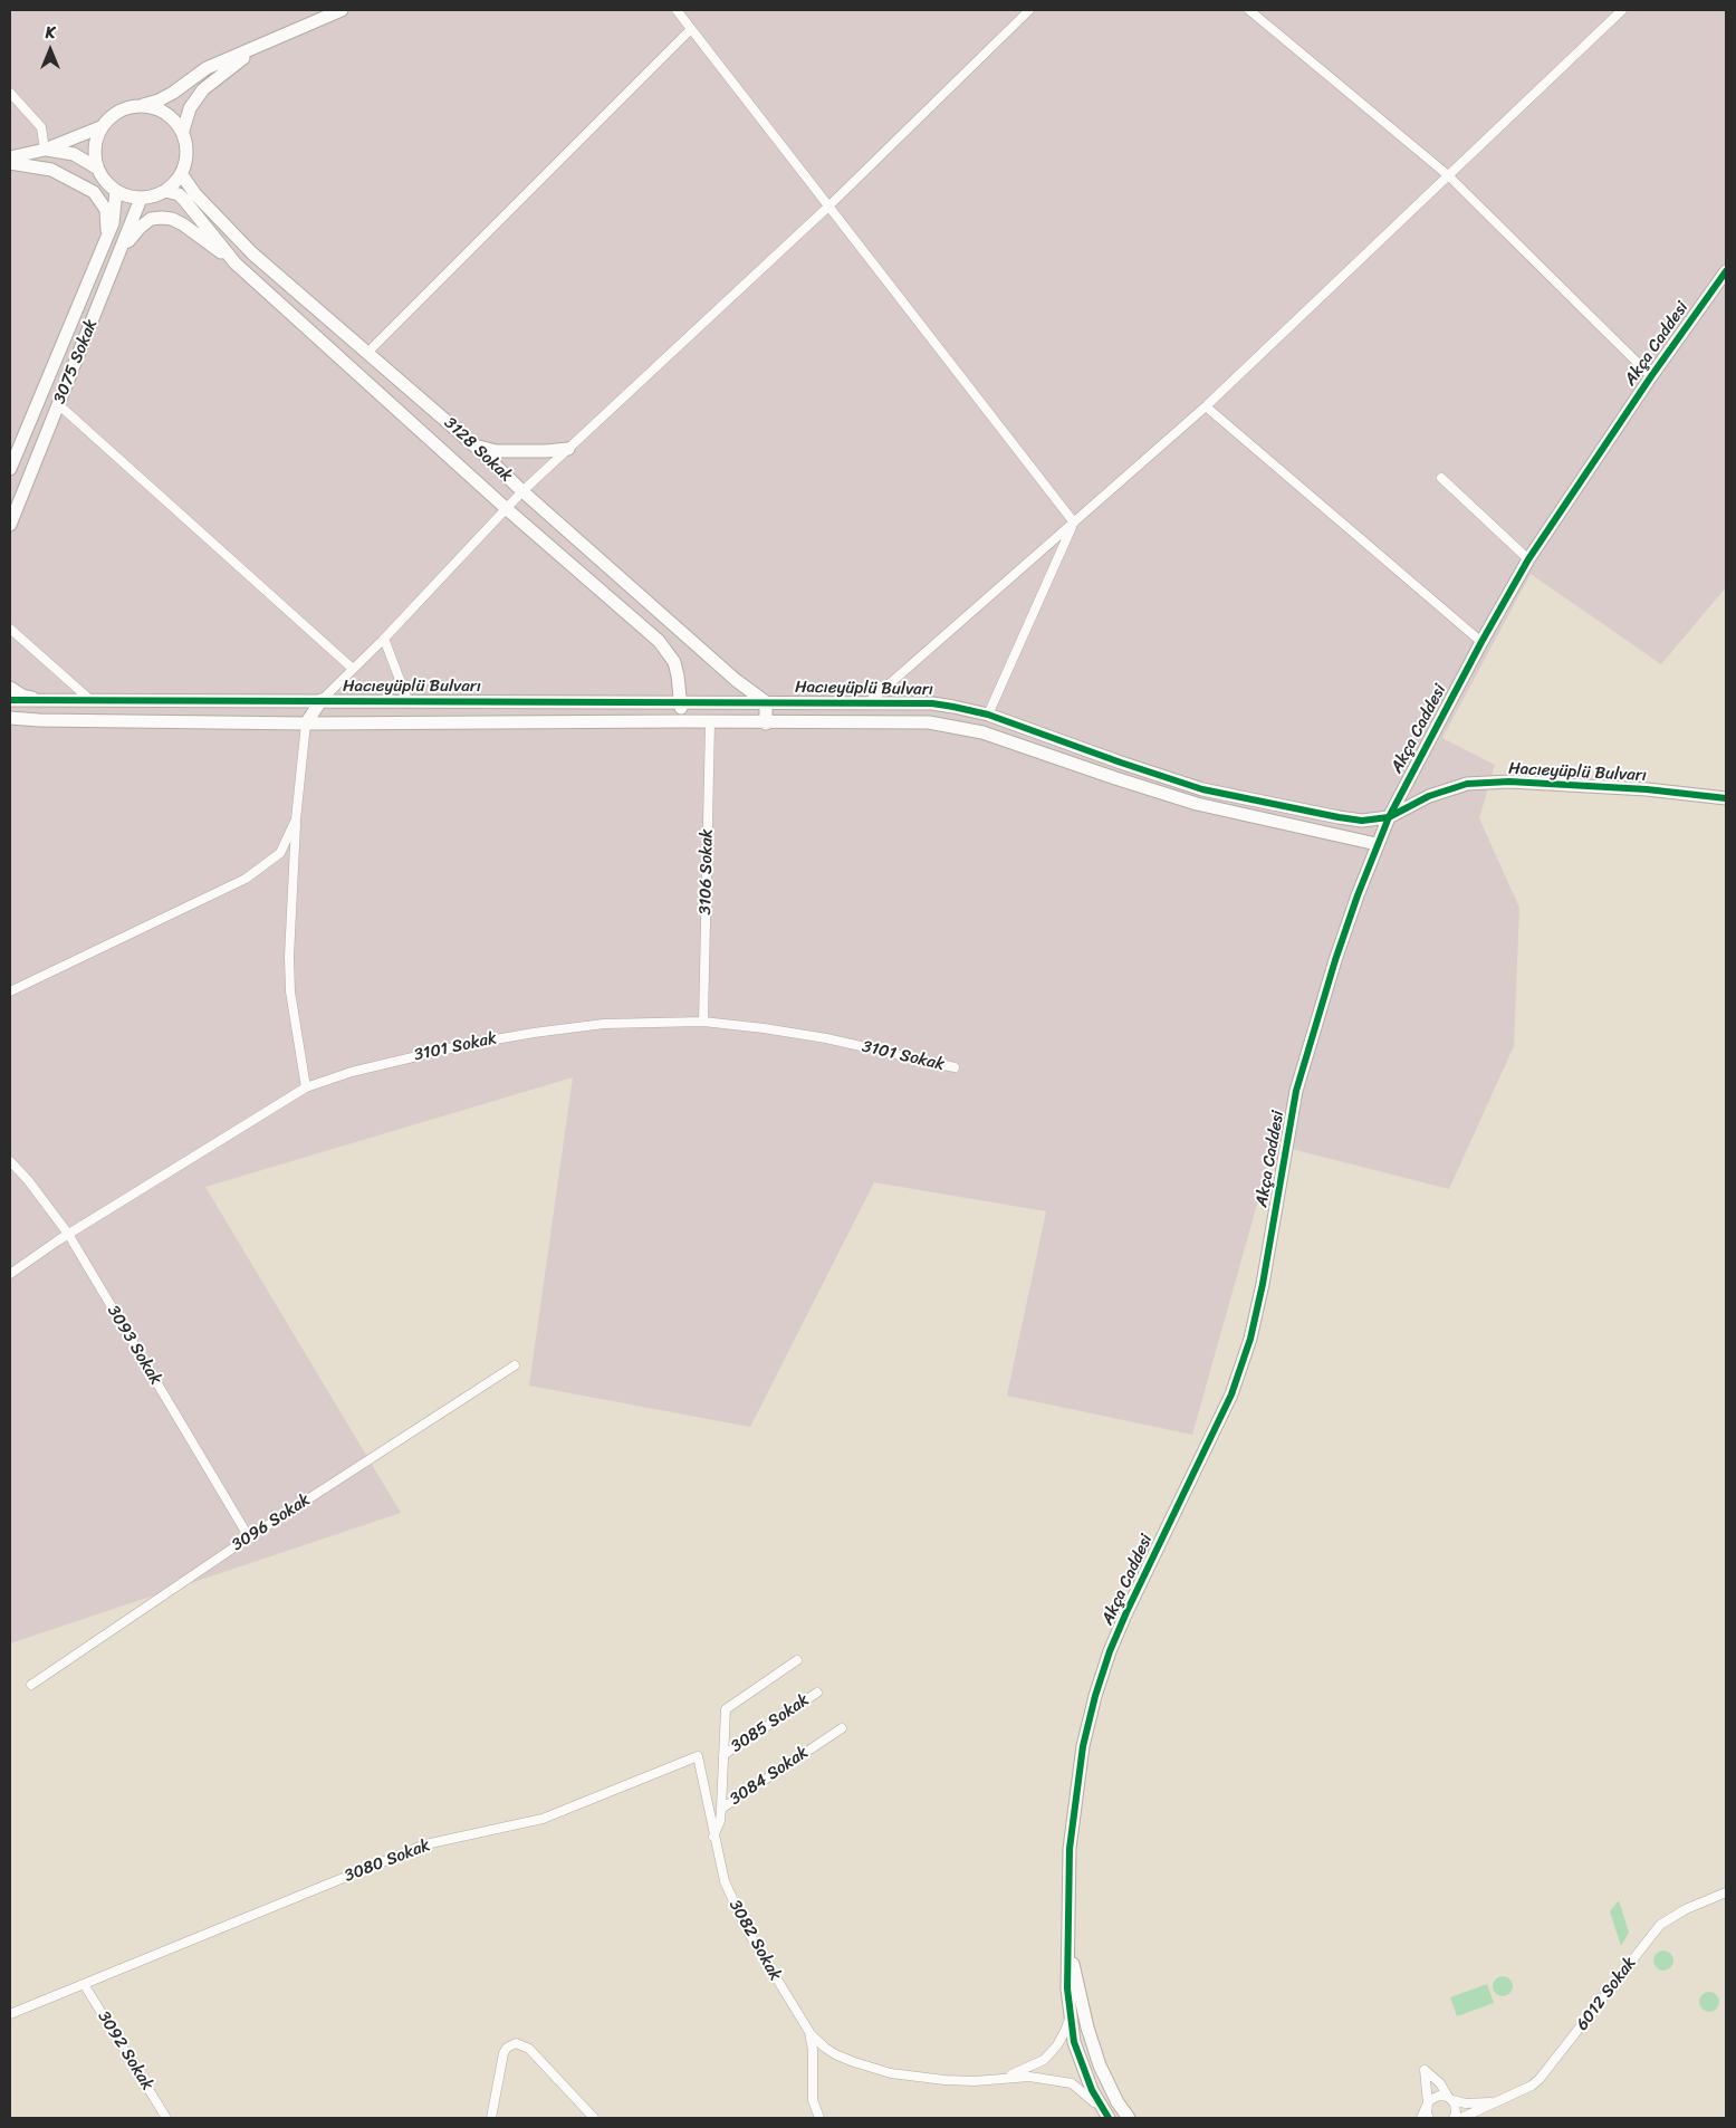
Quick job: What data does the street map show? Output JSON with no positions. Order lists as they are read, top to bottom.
{
  "streets": {
    "street": [
      "Akça Caddesi",
      "3075 Sokak",
      "3128 Sokak",
      "Hacıeyüplü Bulvarı",
      "3106 Sokak",
      "3101 Sokak",
      "3093 Sokak",
      "3096 Sokak",
      "3085 Sokak",
      "3084 Sokak",
      "3080 Sokak",
      "3082 Sokak",
      "6012 Sokak",
      "3092 Sokak"
    ]
  },
  "crossings": [
    ["Akça Caddesi", "Hacıeyüplü Bulvarı"],
    ["3075 Sokak", "3128 Sokak"],
    ["3128 Sokak", "Hacıeyüplü Bulvarı"],
    ["Hacıeyüplü Bulvarı", "3106 Sokak"],
    ["3106 Sokak", "3101 Sokak"],
    ["3101 Sokak", "3093 Sokak"],
    ["3093 Sokak", "3096 Sokak"],
    ["3084 Sokak", "3082 Sokak"],
    ["3080 Sokak", "3082 Sokak"],
    ["3080 Sokak", "3092 Sokak"]
  ],
  "north": "top"
}
